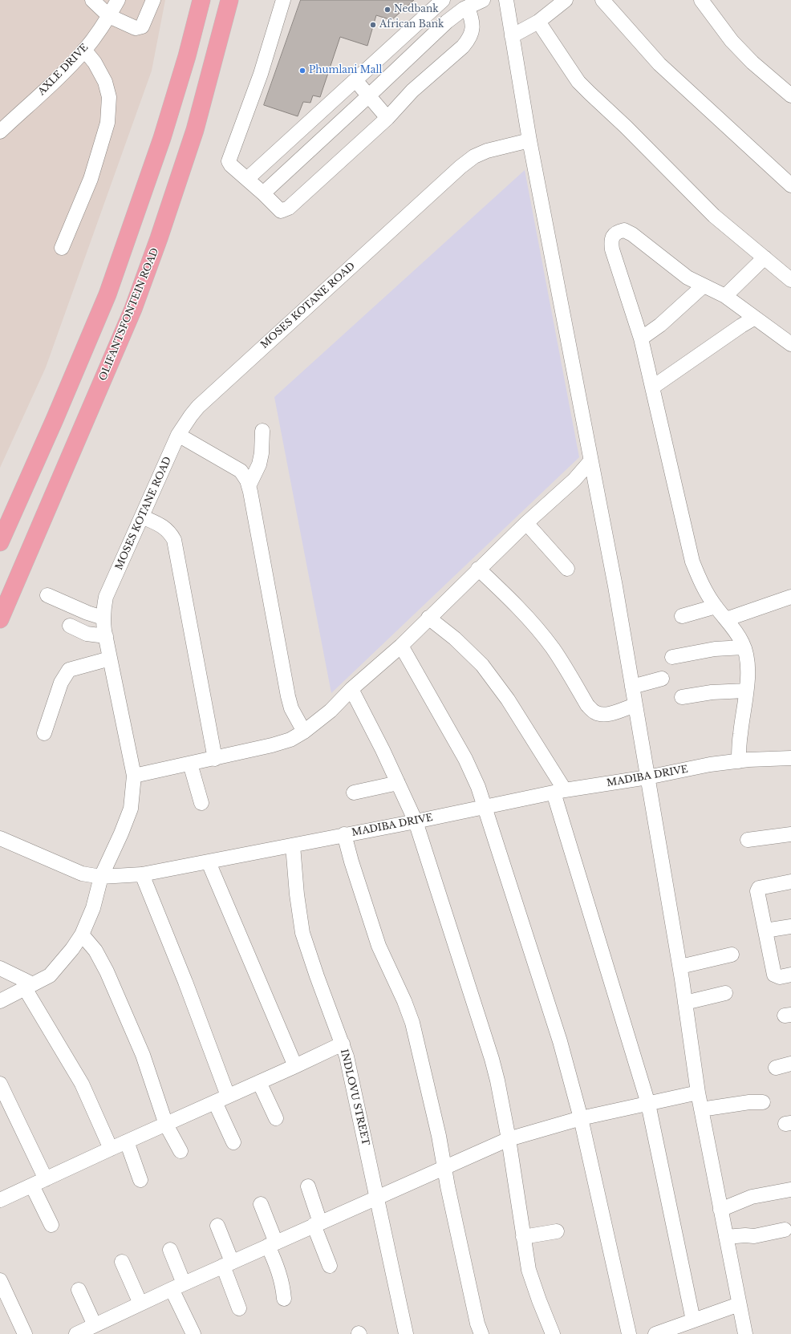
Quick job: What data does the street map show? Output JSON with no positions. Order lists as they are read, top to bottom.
{
  "streets": {
    "main road": ["OLIFANTSFONTEIN ROAD"],
    "street": [
      "AXLE DRIVE",
      "MOSES KOTANE ROAD",
      "MADIBA DRIVE",
      "INDLOVU STREET"
    ]
  },
  "crossings": [
    ["MOSES KOTANE ROAD", "MADIBA DRIVE"],
    ["MADIBA DRIVE", "INDLOVU STREET"]
  ],
  "places": ["Nedbank", "African Bank", "Phumlani Mall"]
}
